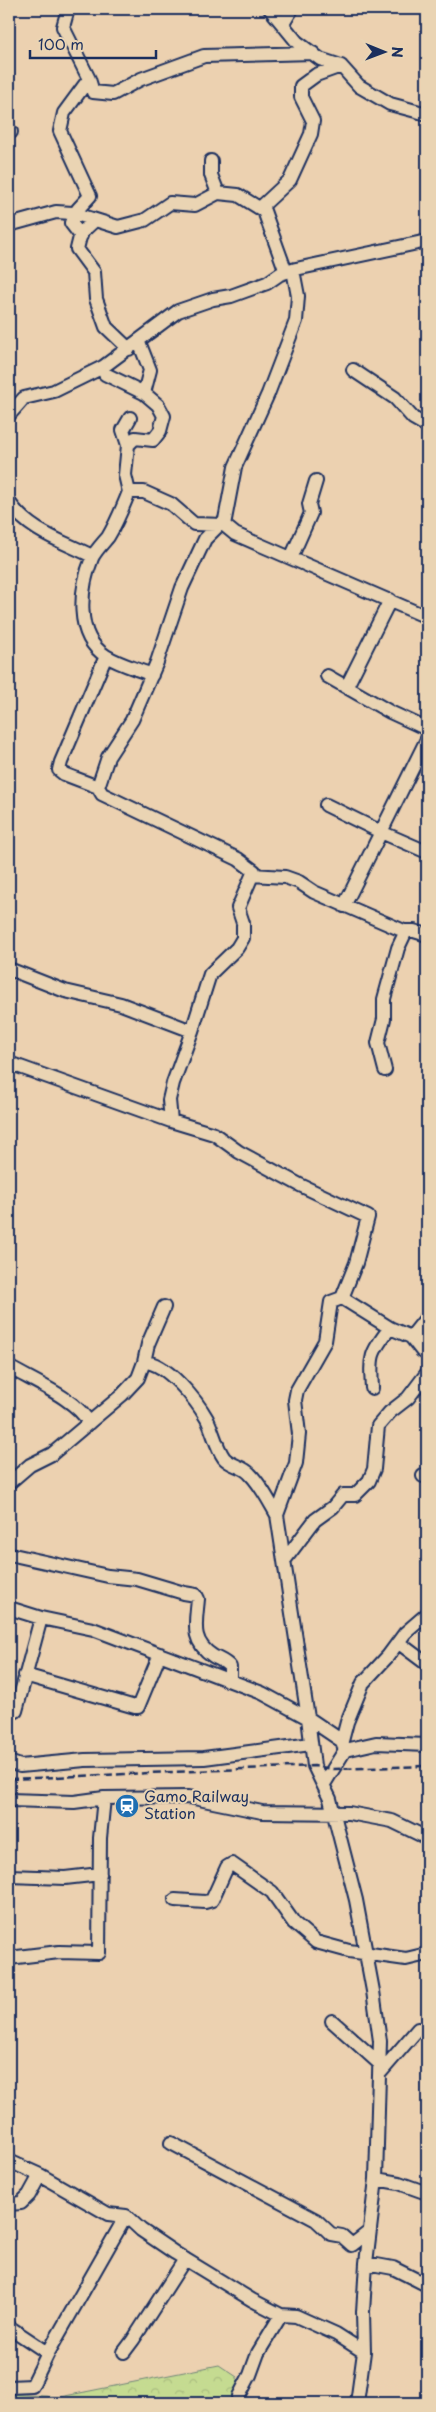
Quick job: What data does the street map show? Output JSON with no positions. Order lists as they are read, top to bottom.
{
  "places": {
    "station": ["Gamo Railway Station"]
  },
  "scale_bar": "100 m",
  "north": "right"
}
